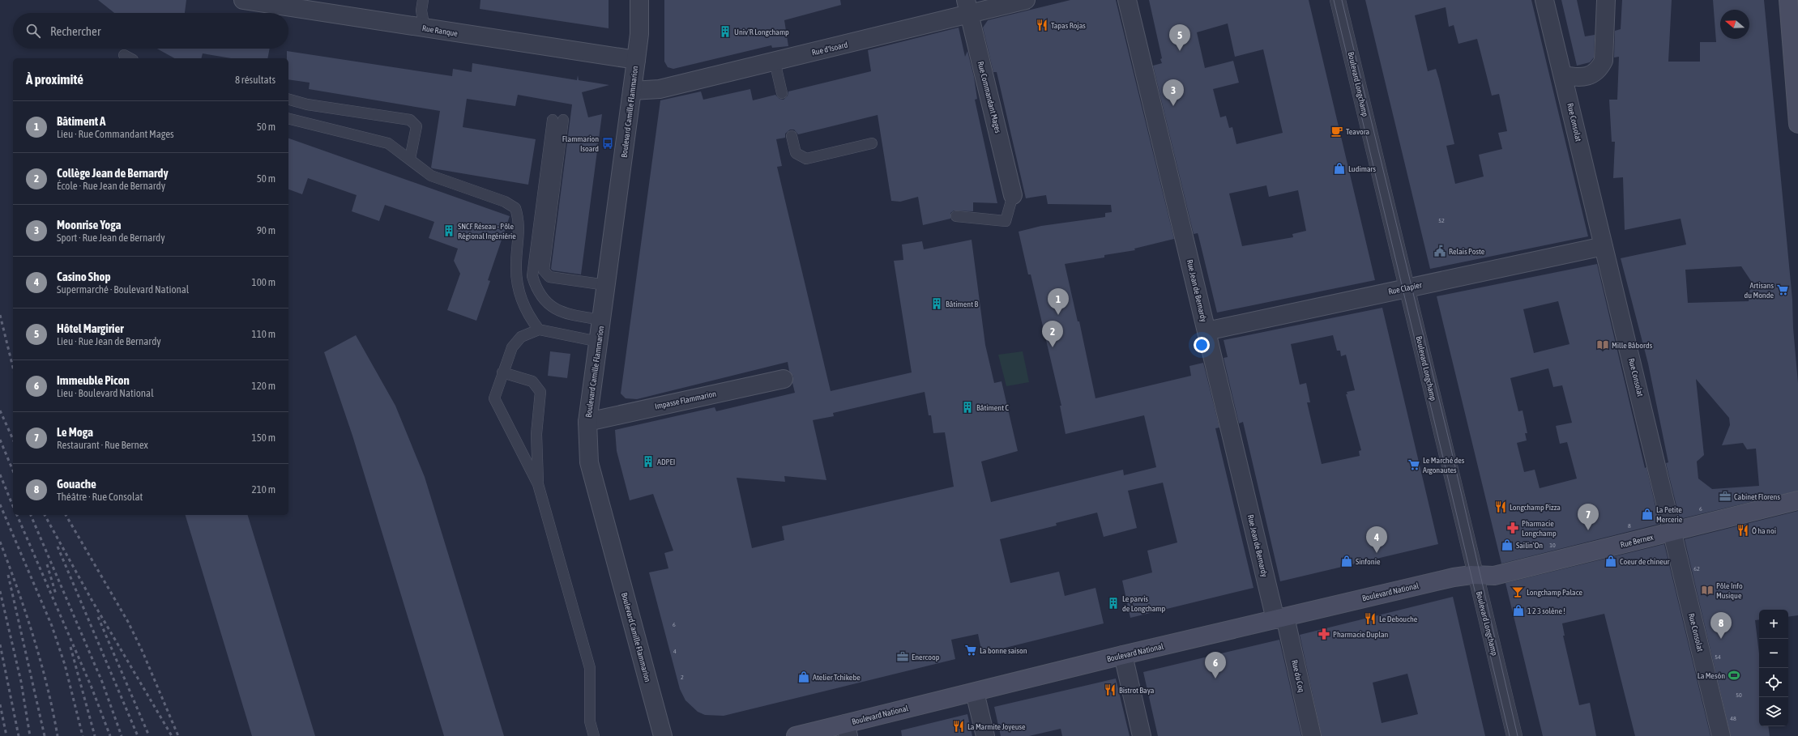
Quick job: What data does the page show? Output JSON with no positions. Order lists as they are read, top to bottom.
{
  "streets": {
    "main road": ["Rue Bernex", "Boulevard National"],
    "street": [
      "Rue Ranque",
      "Rue d'Isoard",
      "Boulevard Longchamp",
      "Rue Commandant Mages",
      "Boulevard Camille Flammarion",
      "Rue Consolat",
      "Rue Clapier",
      "Rue Jean de Bernardy",
      "Impasse Flammarion",
      "Rue du Coq"
    ]
  },
  "crossings": [
    ["Rue Ranque", "Boulevard Camille Flammarion"],
    ["Rue d'Isoard", "Rue Commandant Mages"],
    ["Rue d'Isoard", "Boulevard Camille Flammarion"],
    ["Boulevard Longchamp", "Rue Clapier"],
    ["Boulevard Longchamp", "Rue Bernex"],
    ["Boulevard Longchamp", "Boulevard National"],
    ["Boulevard Camille Flammarion", "Impasse Flammarion"],
    ["Rue Consolat", "Rue Clapier"],
    ["Rue Consolat", "Rue Bernex"],
    ["Rue Clapier", "Rue Jean de Bernardy"],
    ["Rue Jean de Bernardy", "Boulevard National"],
    ["Rue Jean de Bernardy", "Rue du Coq"],
    ["Rue Bernex", "Boulevard National"],
    ["Boulevard National", "Rue du Coq"]
  ],
  "places": {
    "restaurant": [
      "Tapas Rojas",
      "Longchamp Pizza",
      "Ô ha noi",
      "Le Debouche",
      "Bistrot Baya",
      "La Marmite Joyeuse"
    ],
    "building": [
      "Univ'R Longchamp",
      "SNCF Réseau - Pôle Régional Ingéniérie",
      "Bâtiment B",
      "Bâtiment C",
      "ADPEI",
      "Le parvis de Longchamp"
    ],
    "cafe": ["Teavora"],
    "bus stop": ["Flammarion Isoard"],
    "shop": [
      "Ludimars",
      "La Petite Mercerie",
      "Sailin'On",
      "Sinfonie",
      "Coeur de chineur",
      "1 2 3 solène !",
      "Atelier Tchikebe"
    ],
    "public building": ["Relais Poste"],
    "supermarket": ["Artisans du Monde", "Le Marché des Argonautes", "La bonne saison"],
    "library": ["Mille Bâbords", "Pôle Info Musique"],
    "office": ["Cabinet Florens", "Enercoop"],
    "pharmacy": ["Pharmacie Longchamp", "Pharmacie Duplan"],
    "bar": ["Longchamp Palace"],
    "sports": ["La Mesón"]
  },
  "house_numbers": [
    "52",
    "6",
    "8",
    "10",
    "62",
    "6",
    "4",
    "54",
    "2",
    "50",
    "48"
  ],
  "north": "left",
  "page": {
    "search": "Rechercher",
    "pins": [
      "5",
      "3",
      "1",
      "2",
      "7",
      "4",
      "8",
      "6"
    ],
    "heading": ["À proximité", "8 résultats"],
    "list": [
      {
        "mark": "1",
        "name": "Bâtiment A",
        "note": "Lieu · Rue Commandant Mages",
        "value": "50 m"
      },
      {
        "mark": "2",
        "name": "Collège Jean de Bernardy",
        "note": "École · Rue Jean de Bernardy",
        "value": "50 m"
      },
      {
        "mark": "3",
        "name": "Moonrise Yoga",
        "note": "Sport · Rue Jean de Bernardy",
        "value": "90 m"
      },
      {
        "mark": "4",
        "name": "Casino Shop",
        "note": "Supermarché · Boulevard National",
        "value": "100 m"
      },
      {
        "mark": "5",
        "name": "Hôtel Margirier",
        "note": "Lieu · Rue Jean de Bernardy",
        "value": "110 m"
      },
      {
        "mark": "6",
        "name": "Immeuble Picon",
        "note": "Lieu · Boulevard National",
        "value": "120 m"
      },
      {
        "mark": "7",
        "name": "Le Moga",
        "note": "Restaurant · Rue Bernex",
        "value": "150 m"
      },
      {
        "mark": "8",
        "name": "Gouache",
        "note": "Théâtre · Rue Consolat",
        "value": "210 m"
      }
    ],
    "map_buttons": ["+", "−"]
  }
}
